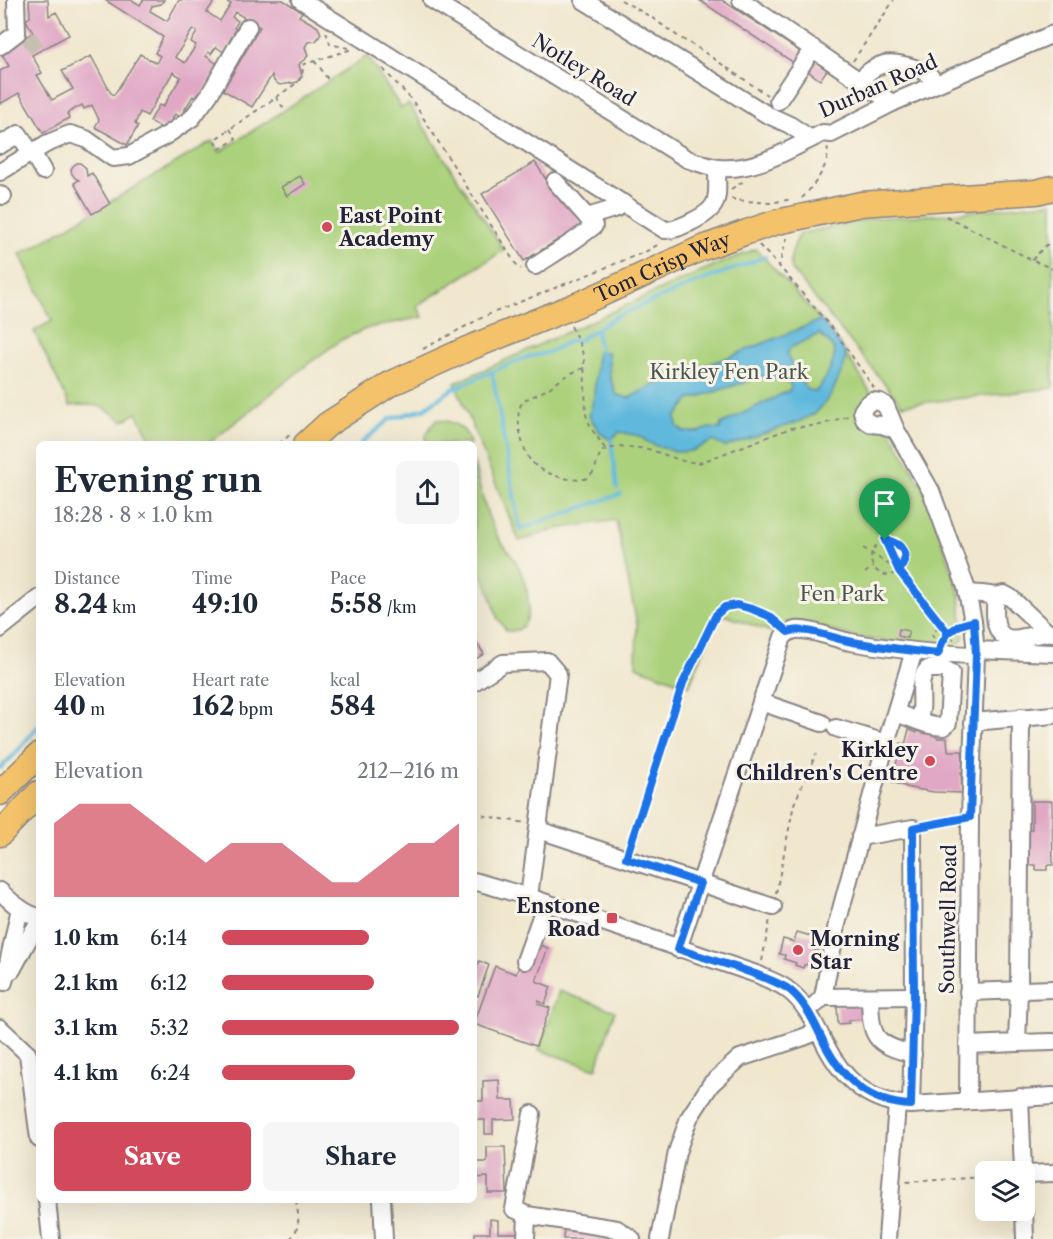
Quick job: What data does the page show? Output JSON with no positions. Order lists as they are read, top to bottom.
{
  "streets": {
    "highway": ["Tom Crisp Way"],
    "street": ["Notley Road", "Durban Road", "Southwell Road"]
  },
  "crossings": [
    ["Notley Road", "Durban Road"]
  ],
  "parks": ["Kirkley Fen Park", "Fen Park"],
  "places": {
    "other": ["East Point Academy", "Kirkley Children's Centre", "Morning Star"],
    "transit": ["Enstone Road"]
  },
  "page": {
    "heading": ["Evening run", "18:28 · 8 × 1.0 km"],
    "stats": [
      ["Distance", "8.24 km"],
      ["Time", "49:10"],
      ["Pace", "5:58 /km"],
      ["Elevation", "40 m"],
      ["Heart rate", "162 bpm"],
      ["kcal", "584"]
    ],
    "chart": ["Elevation", "212–216 m"],
    "list": [
      {
        "name": "1.0 km",
        "note": "6:14"
      },
      {
        "name": "2.1 km",
        "note": "6:12"
      },
      {
        "name": "3.1 km",
        "note": "5:32"
      },
      {
        "name": "4.1 km",
        "note": "6:24"
      }
    ],
    "buttons": ["Save", "Share"]
  }
}
